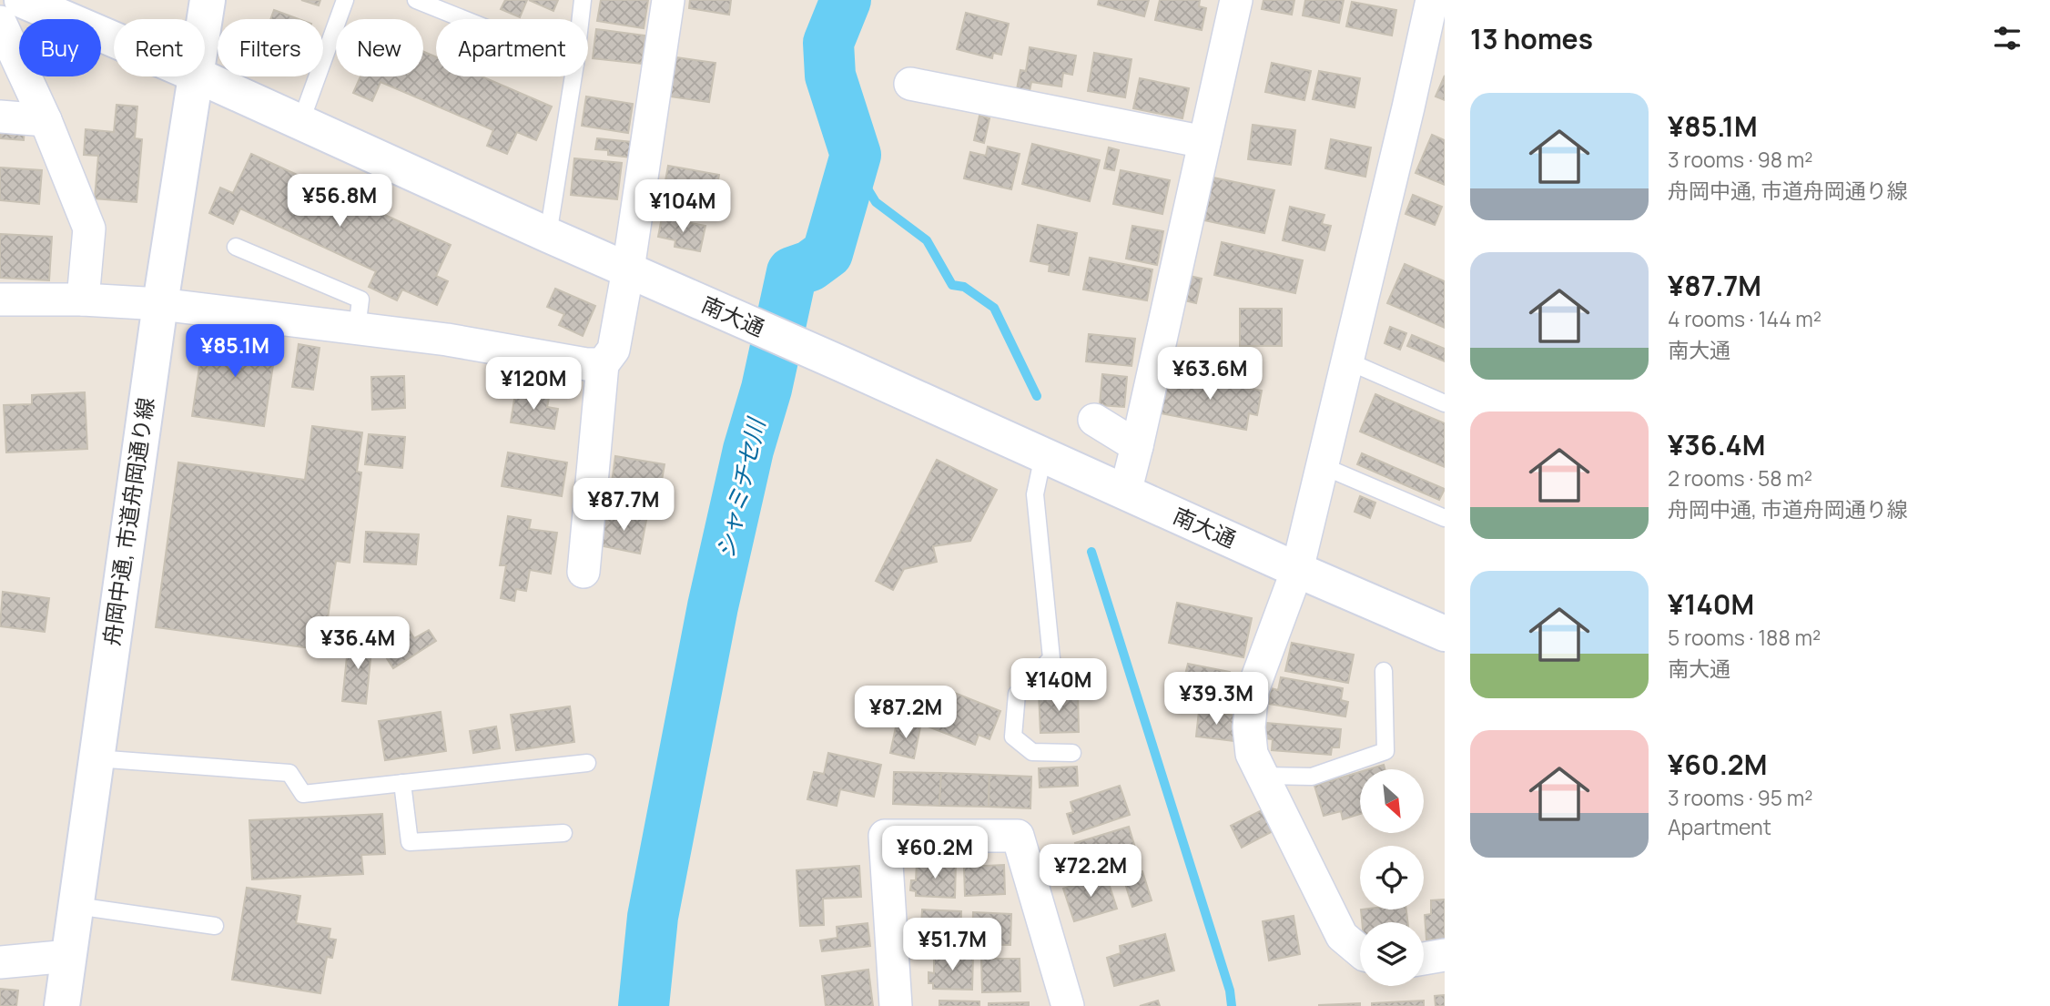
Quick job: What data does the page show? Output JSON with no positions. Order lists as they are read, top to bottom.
{
  "streets": {
    "street": ["南大通", "舟岡中通, 市道舟岡通り線"]
  },
  "water": ["シャミチセ川"],
  "north": "bottom right",
  "page": {
    "heading": "13 homes",
    "chip": [
      "Buy",
      "Rent",
      "Filters",
      "New",
      "Apartment"
    ],
    "list": [
      {
        "name": "¥85.1M",
        "note": "3 rooms · 98 m² · 舟岡中通, 市道舟岡通り線"
      },
      {
        "name": "¥87.7M",
        "note": "4 rooms · 144 m² · 南大通"
      },
      {
        "name": "¥36.4M",
        "note": "2 rooms · 58 m² · 舟岡中通, 市道舟岡通り線"
      },
      {
        "name": "¥140M",
        "note": "5 rooms · 188 m² · 南大通"
      },
      {
        "name": "¥60.2M",
        "note": "3 rooms · 95 m² · Apartment"
      }
    ],
    "price": [
      "¥56.8M",
      "¥104M",
      "¥85.1M",
      "¥63.6M",
      "¥120M",
      "¥87.7M",
      "¥36.4M",
      "¥140M",
      "¥39.3M",
      "¥87.2M",
      "¥60.2M",
      "¥72.2M",
      "¥51.7M"
    ]
  }
}
